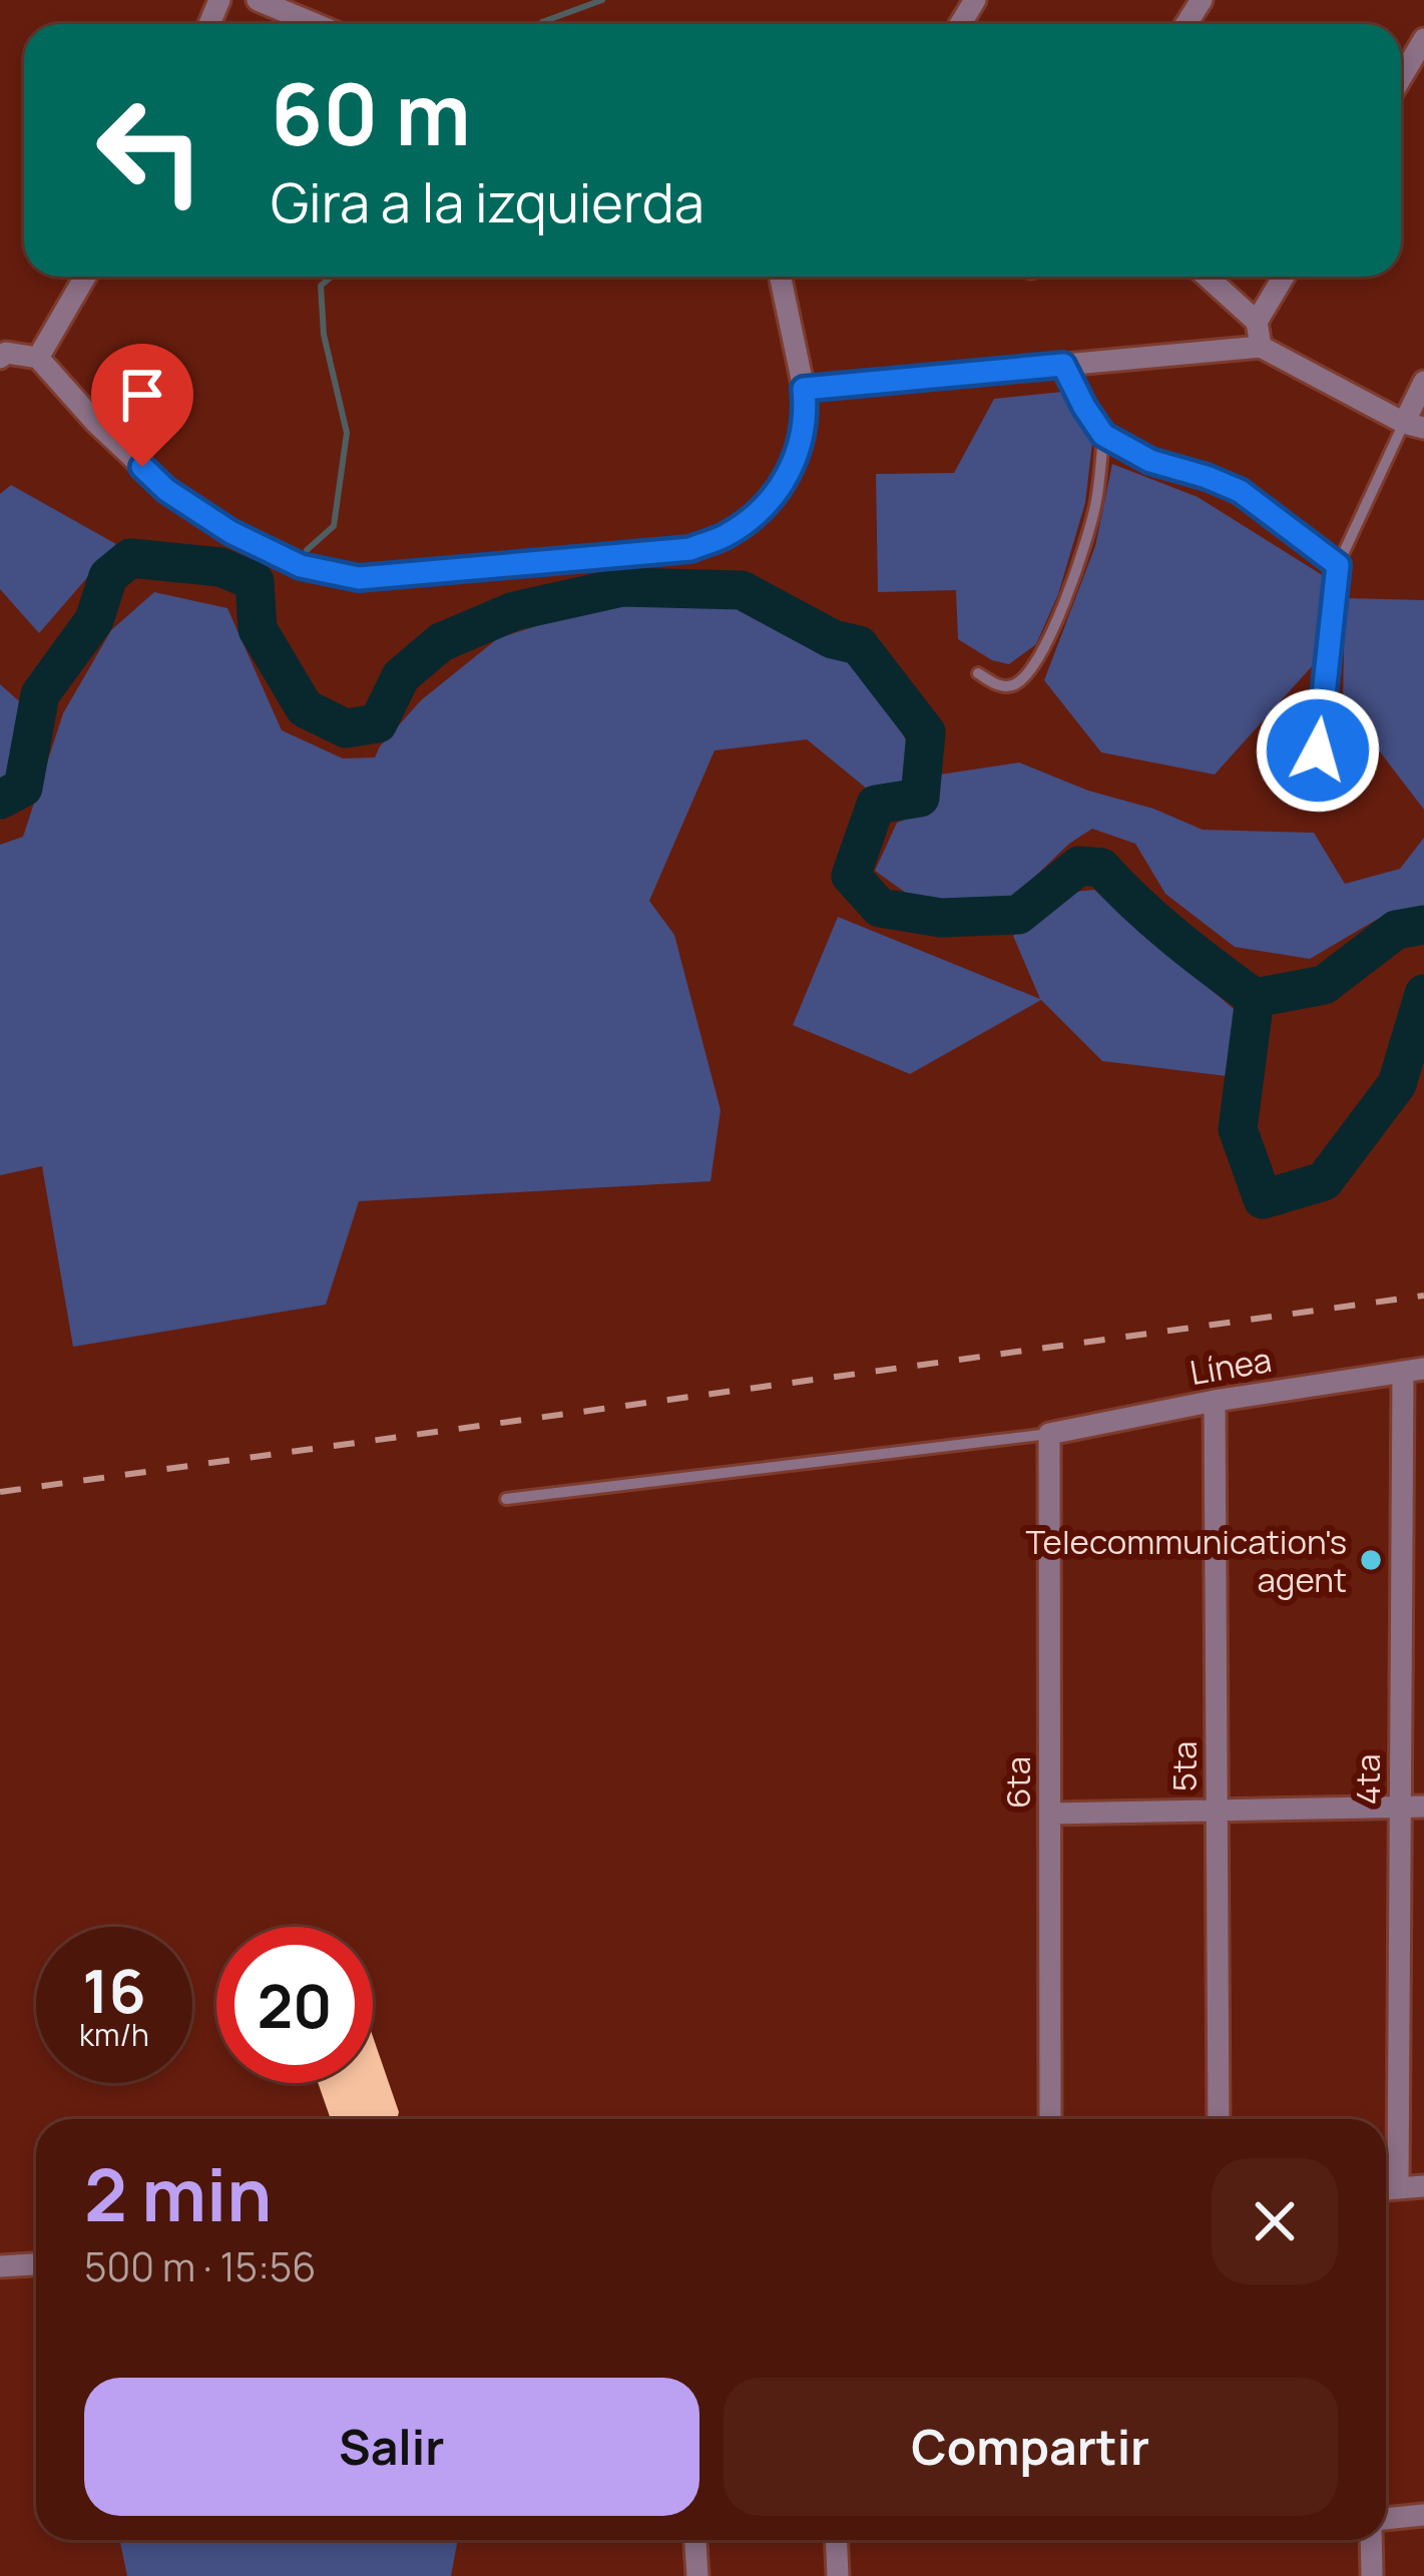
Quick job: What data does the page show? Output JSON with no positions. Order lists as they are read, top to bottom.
{
  "streets": {
    "street": [
      "Línea",
      "5ta",
      "4ta",
      "6ta"
    ]
  },
  "crossings": [
    ["Línea", "5ta"],
    ["Línea", "4ta"],
    ["Línea", "6ta"]
  ],
  "places": ["Telecommunication's agent"],
  "page": {
    "turn": ["60 m", "Gira a la izquierda"],
    "speed": "16 km/h",
    "limit": "20",
    "heading": ["2 min", "500 m · 15:56"],
    "buttons": ["Salir", "Compartir"]
  }
}
